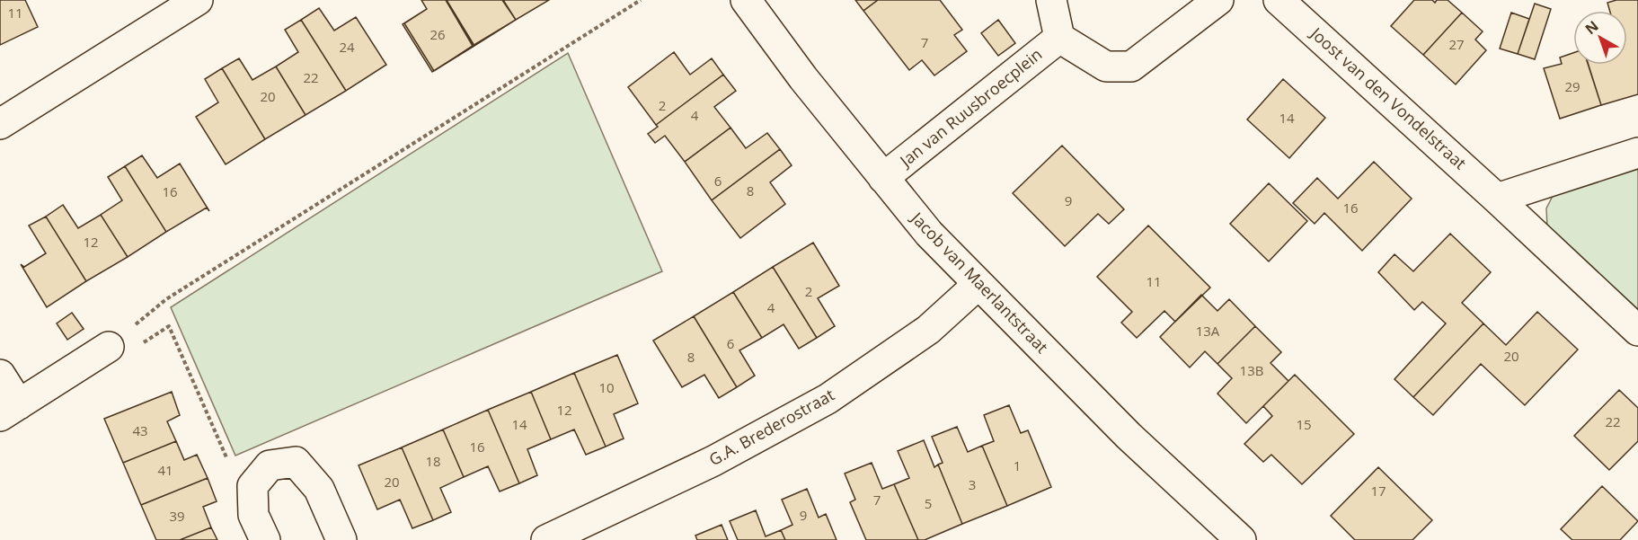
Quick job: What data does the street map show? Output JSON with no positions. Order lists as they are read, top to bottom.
{
  "streets": {
    "street": [
      "Joost van den Vondelstraat",
      "Jan van Ruusbroecplein",
      "Jacob van Maerlantstraat",
      "G.A. Brederostraat"
    ]
  },
  "crossings": [
    ["Jan van Ruusbroecplein", "Jacob van Maerlantstraat"],
    ["Jacob van Maerlantstraat", "G.A. Brederostraat"]
  ],
  "house_numbers": [
    "11",
    "26",
    "7",
    "27",
    "24",
    "22",
    "29",
    "20",
    "2",
    "4",
    "14",
    "6",
    "8",
    "16",
    "9",
    "16",
    "12",
    "11",
    "2",
    "4",
    "13A",
    "6",
    "20",
    "8",
    "13B",
    "10",
    "12",
    "22",
    "14",
    "15",
    "43",
    "16",
    "18",
    "1",
    "41",
    "20",
    "3",
    "17",
    "7",
    "5",
    "9",
    "39"
  ],
  "north": "top left"
}
